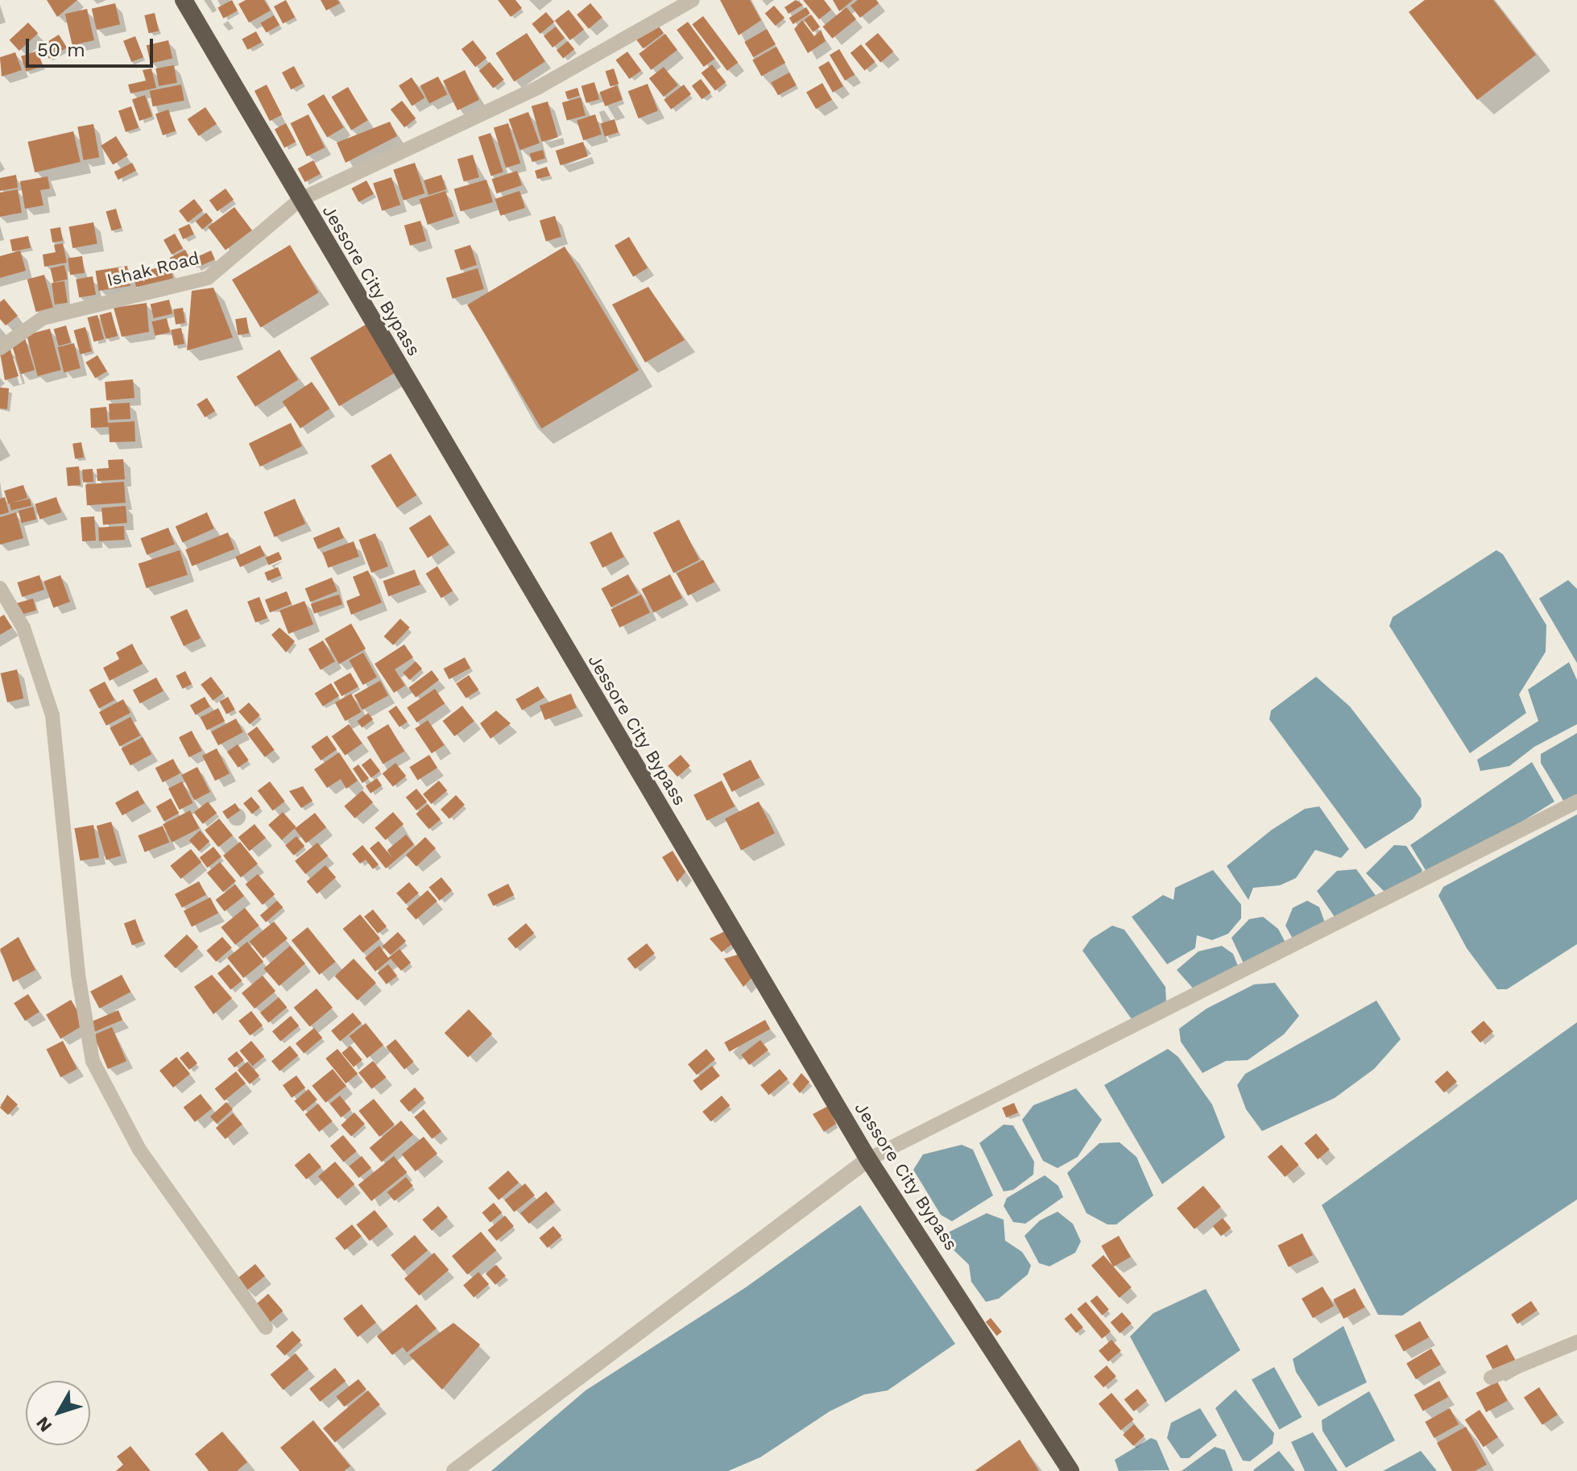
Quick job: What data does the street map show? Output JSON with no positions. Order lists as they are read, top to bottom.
{
  "streets": {
    "highway": ["Jessore City Bypass"],
    "street": ["Ishak Road"]
  },
  "crossings": [
    ["Ishak Road", "Jessore City Bypass"]
  ],
  "scale_bar": "50 m",
  "north": "bottom left"
}
